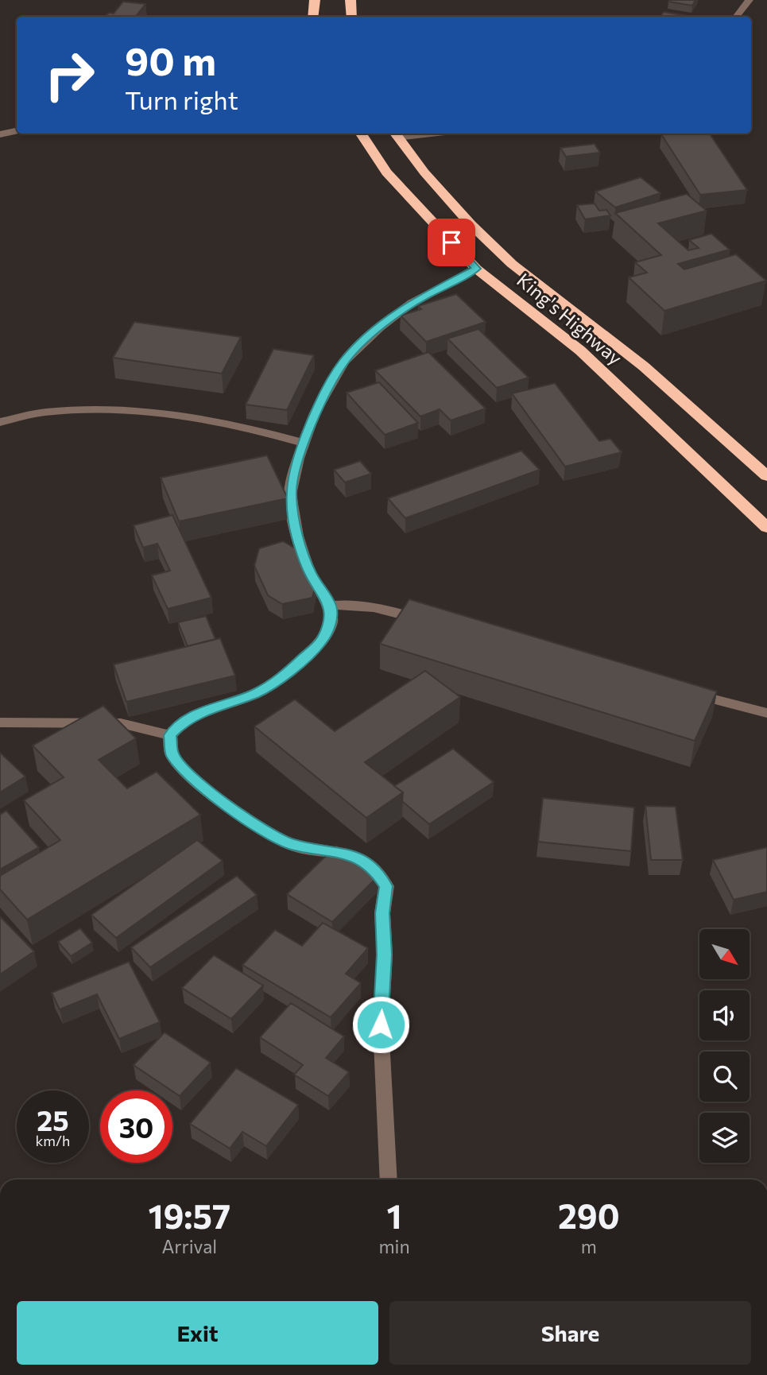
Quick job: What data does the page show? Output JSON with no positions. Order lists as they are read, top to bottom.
{
  "streets": {
    "highway": ["King's Highway"]
  },
  "north": "bottom right",
  "page": {
    "turn": ["90 m", "Turn right"],
    "speed": "25 km/h",
    "limit": "30",
    "eta": [
      "19:57",
      "Arrival",
      "1",
      "min",
      "290",
      "m"
    ],
    "buttons": ["Exit", "Share"]
  }
}
